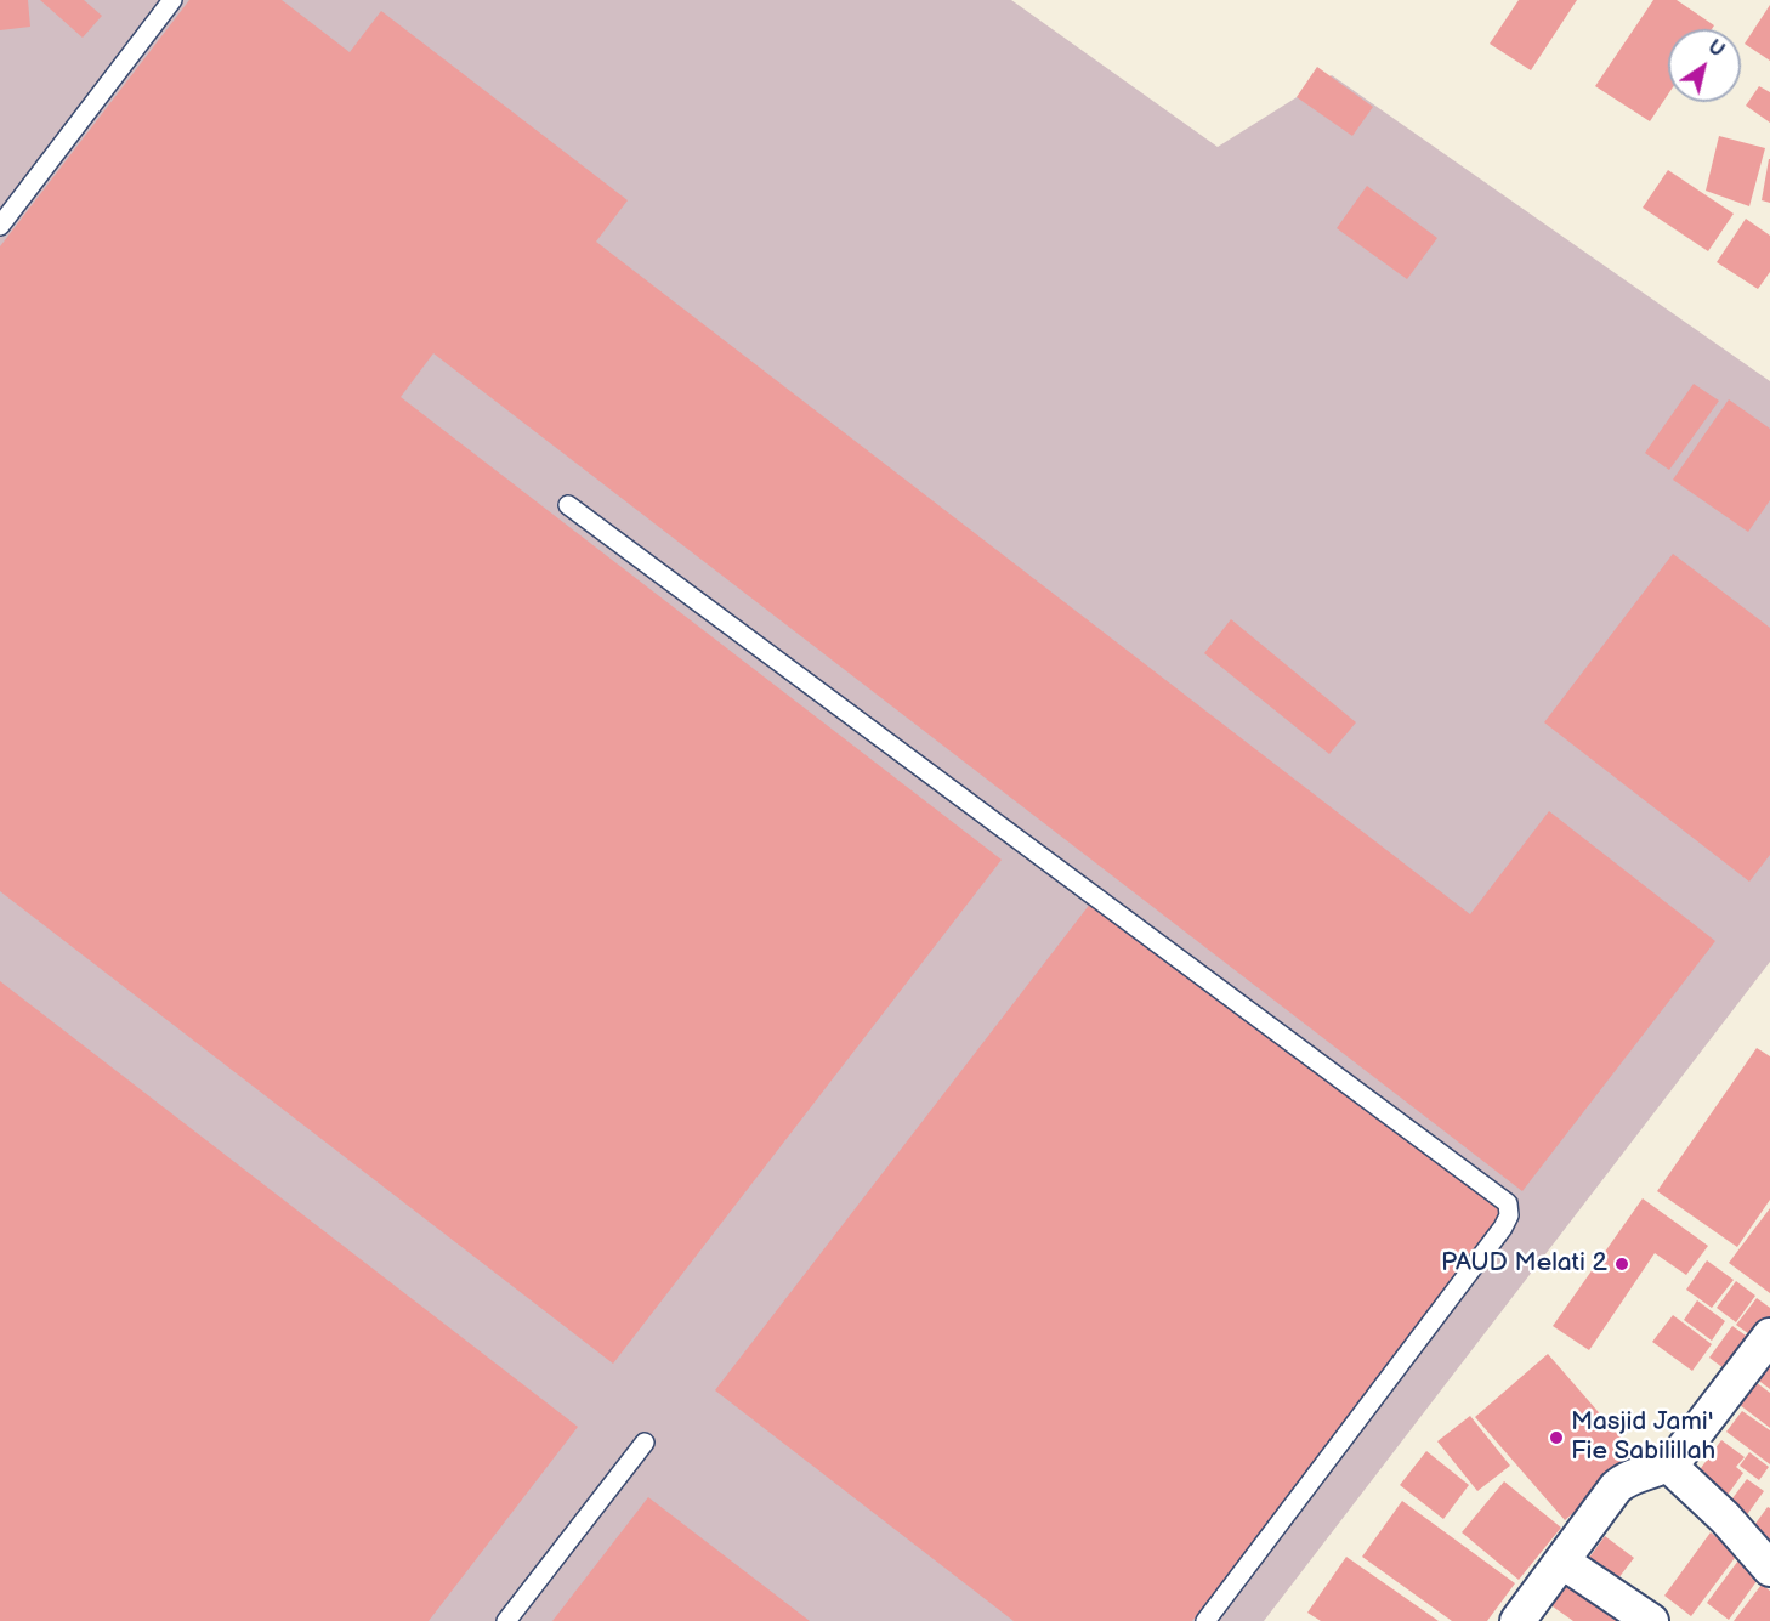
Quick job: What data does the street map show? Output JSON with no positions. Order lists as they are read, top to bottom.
{
  "places": ["PAUD Melati 2", "Masjid Jami' Fie Sabilillah"],
  "north": "top right"
}
